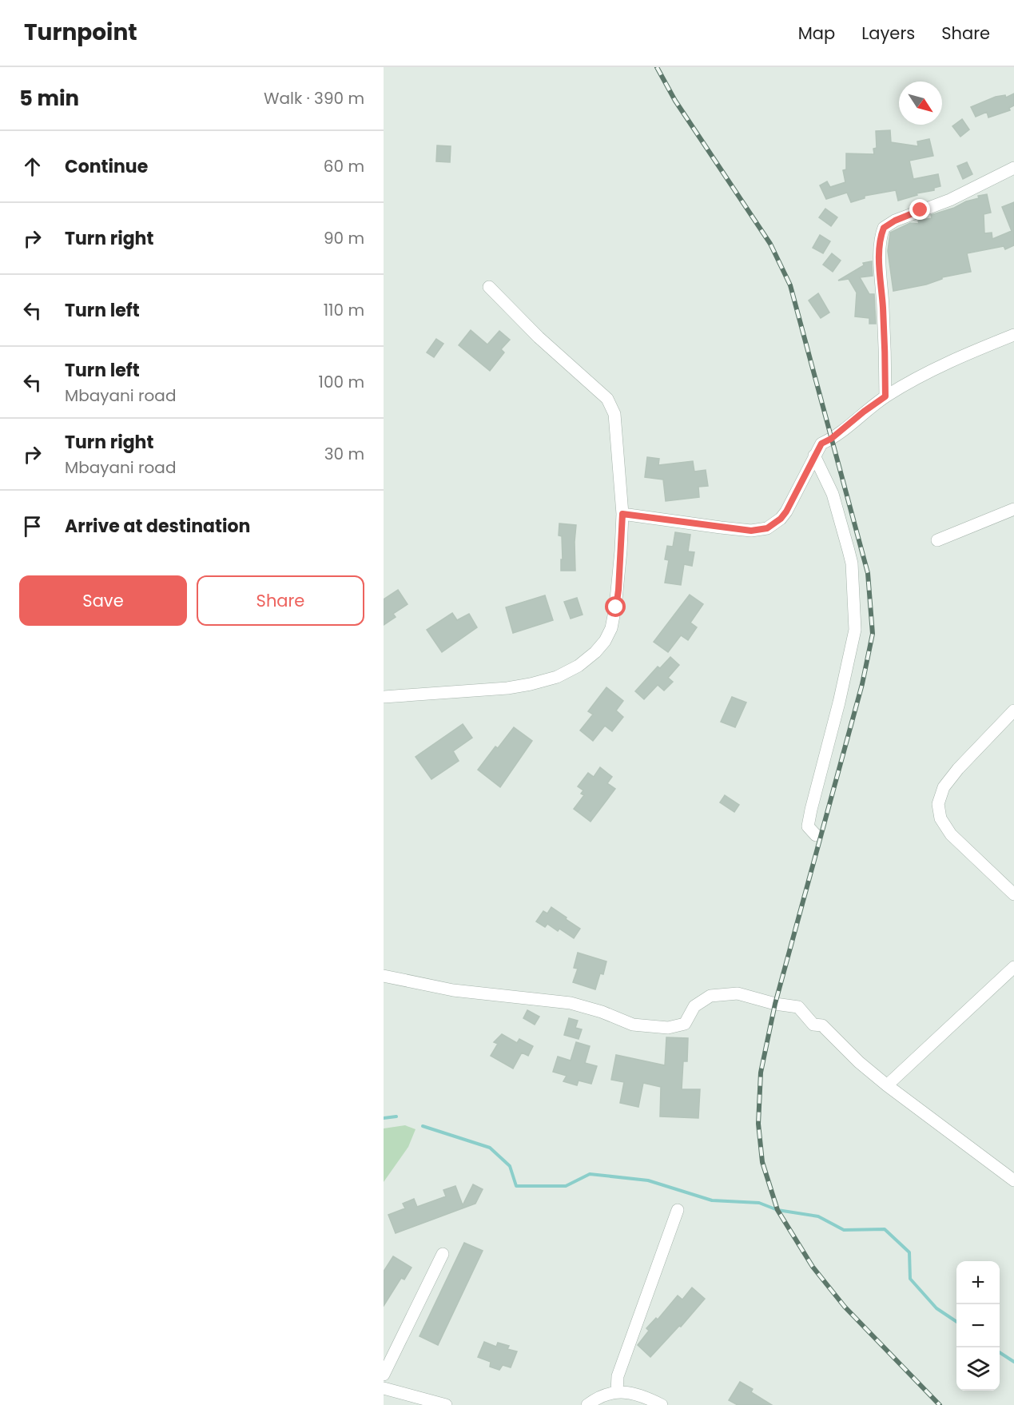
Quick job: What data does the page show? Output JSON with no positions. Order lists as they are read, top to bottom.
{
  "north": "bottom right",
  "page": {
    "header": "Turnpoint",
    "nav": ["Map", "Layers", "Share"],
    "heading": ["5 min", "Walk · 390 m"],
    "list": [
      ["Continue", "60 m"],
      ["Turn right", "90 m"],
      ["Turn left", "110 m"],
      ["Turn left", "Mbayani road", "100 m"],
      ["Turn right", "Mbayani road", "30 m"],
      "Arrive at destination"
    ],
    "buttons": ["Save", "Share"],
    "map_buttons": ["+", "−"]
  }
}
